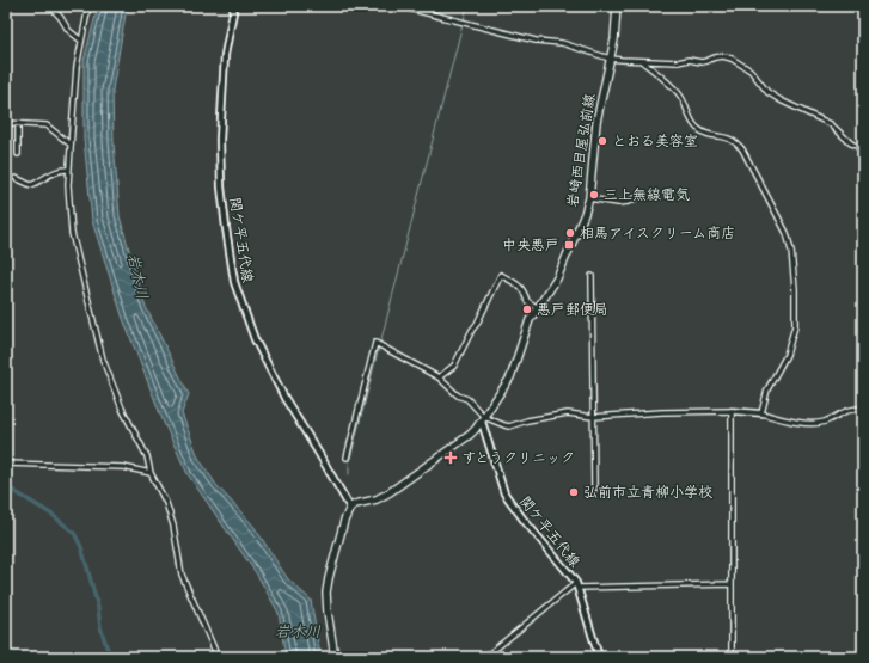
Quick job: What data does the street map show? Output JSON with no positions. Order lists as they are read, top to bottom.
{
  "streets": {
    "main road": ["岩崎西目屋弘前線", "関ケ平五代線"]
  },
  "crossings": [
    ["岩崎西目屋弘前線", "関ケ平五代線"]
  ],
  "water": ["岩木川"],
  "places": {
    "other": [
      "とおる美容室",
      "三上無線電気",
      "相馬アイスクリーム商店",
      "悪戸郵便局",
      "弘前市立青柳小学校"
    ],
    "transit": ["中央悪戸"],
    "health": ["すとうクリニック"]
  }
}
